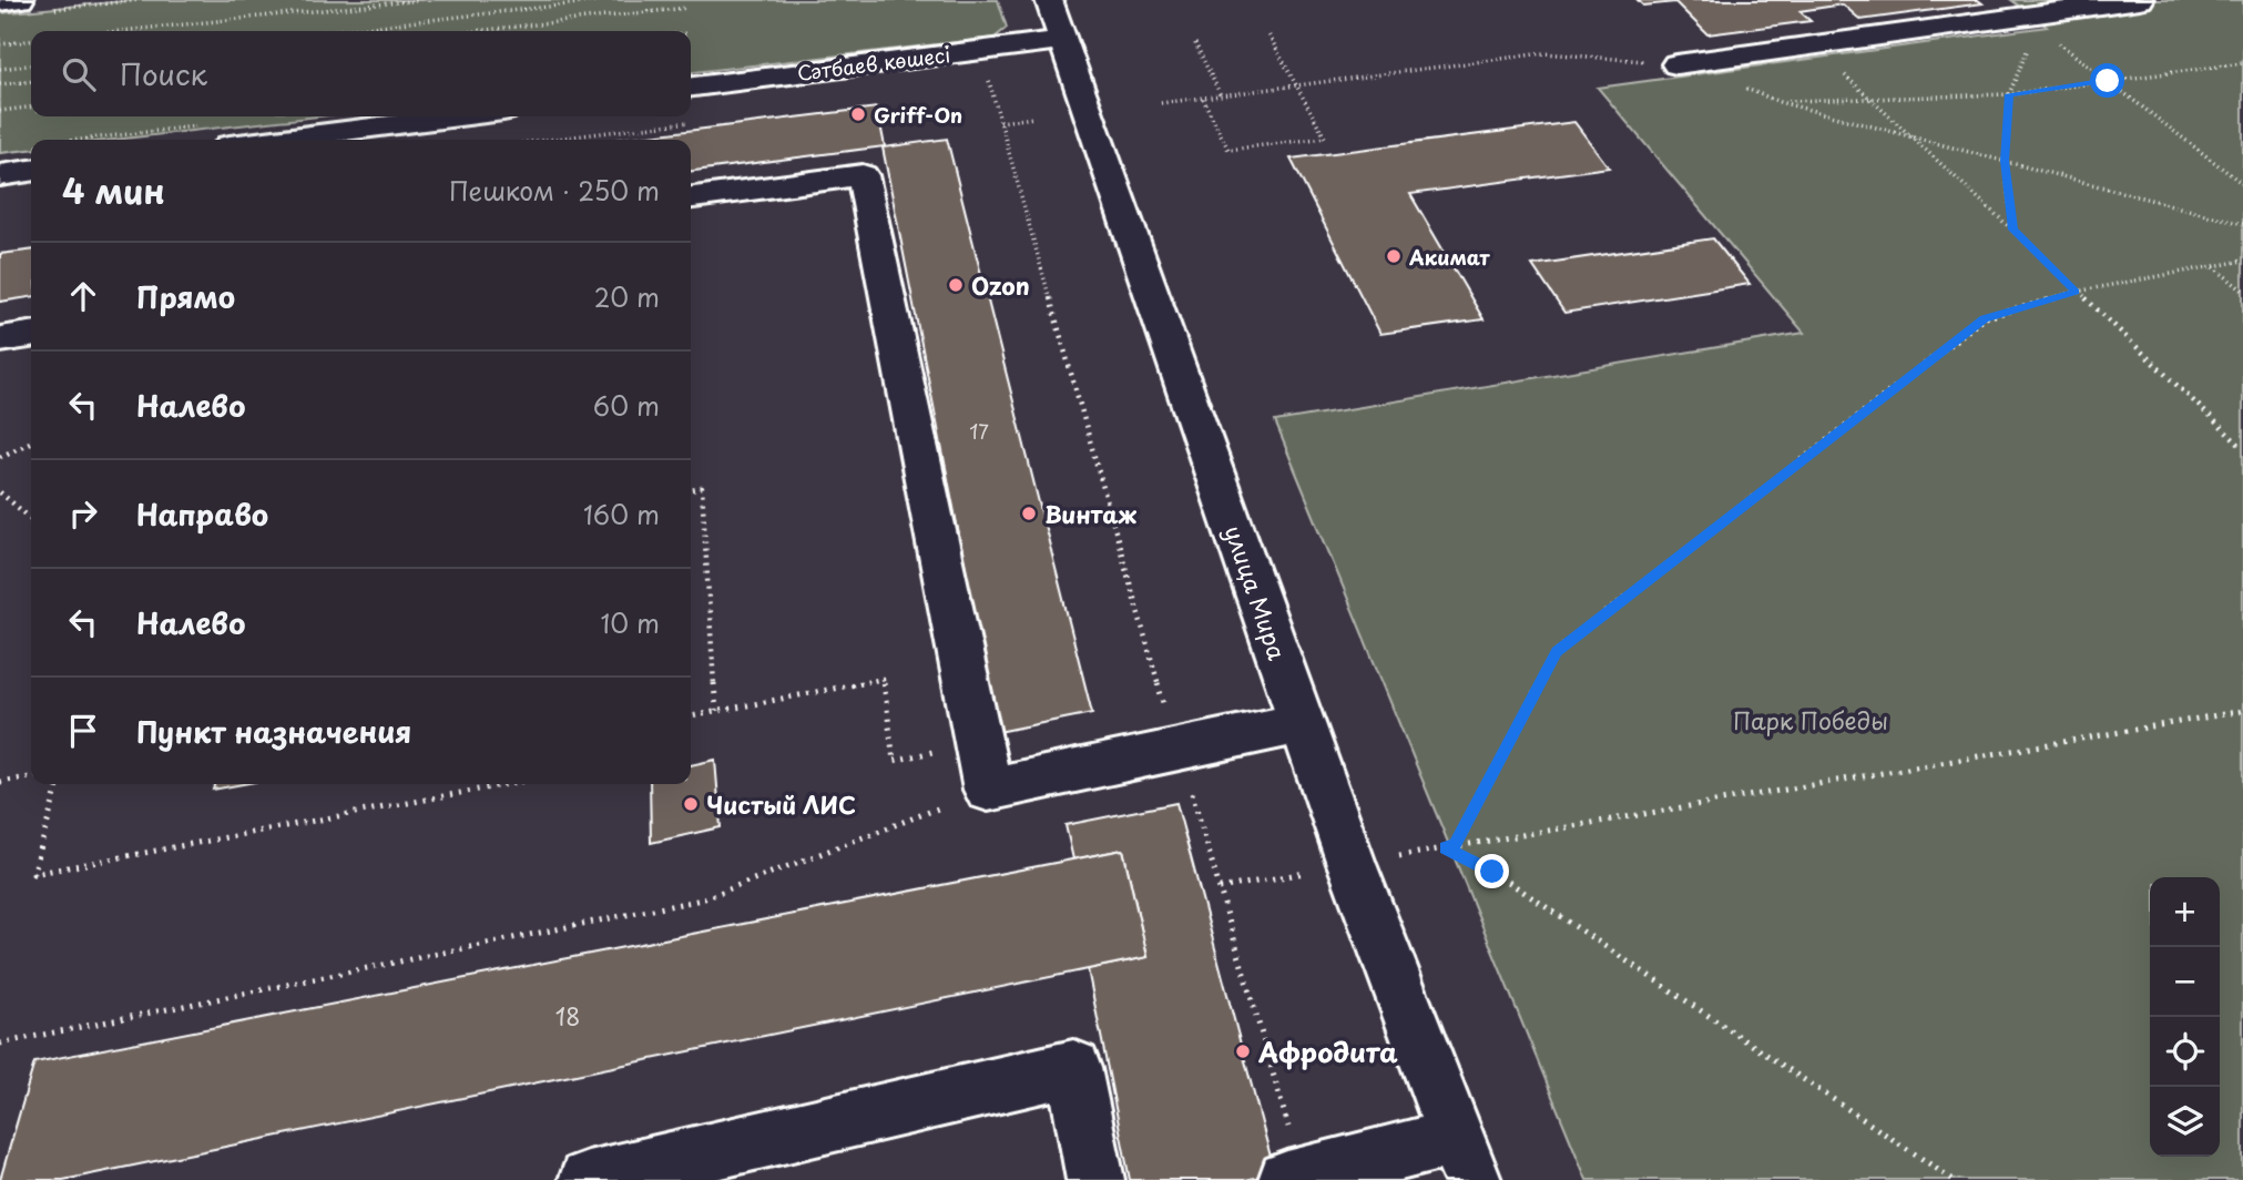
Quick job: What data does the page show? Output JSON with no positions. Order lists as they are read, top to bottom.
{
  "streets": {
    "street": ["Сәтбаев көшесі", "улица Мира"]
  },
  "crossings": [
    ["Сәтбаев көшесі", "улица Мира"]
  ],
  "parks": ["Парк Победы"],
  "places": [
    "Griff-On",
    "Акимат",
    "Ozon",
    "Винтаж",
    "Чистый ЛИС",
    "Афродита"
  ],
  "house_numbers": ["17", "18"],
  "page": {
    "search": "Поиск",
    "heading": ["4 мин", "Пешком · 250 m"],
    "list": [
      ["Прямо", "20 m"],
      ["Налево", "60 m"],
      ["Направо", "160 m"],
      ["Налево", "10 m"],
      "Пункт назначения"
    ],
    "map_buttons": ["+", "−"]
  }
}
